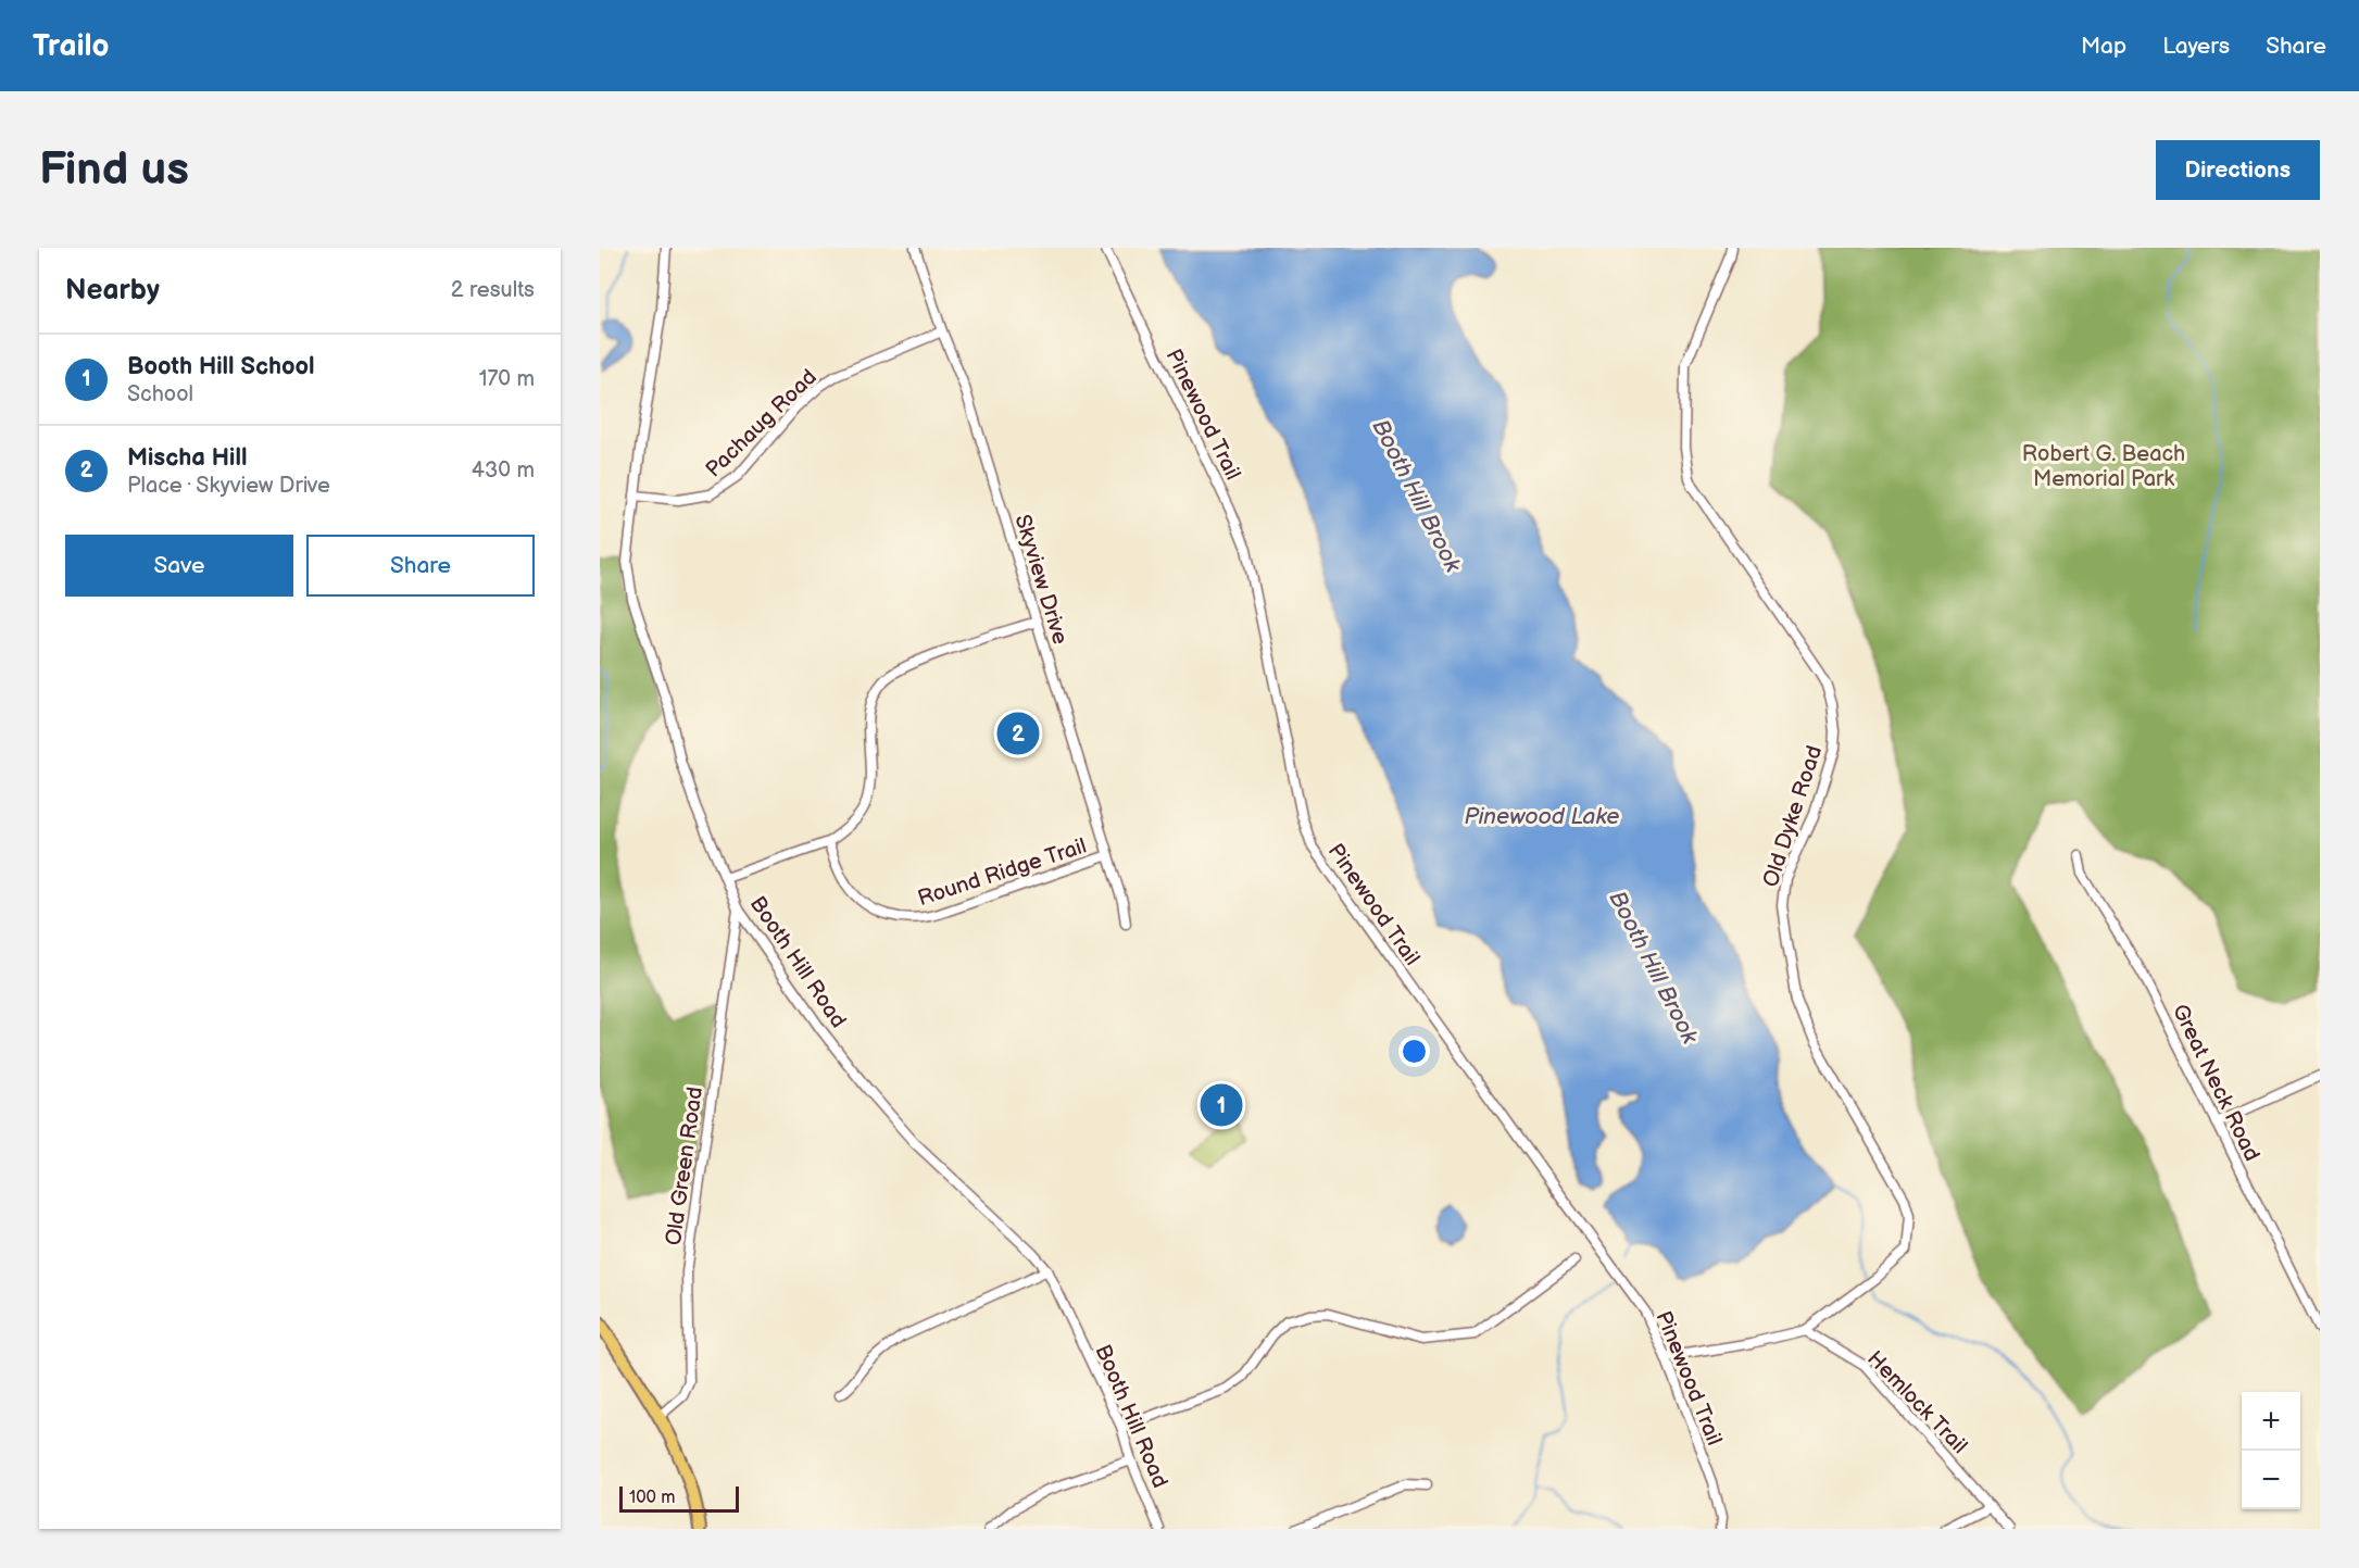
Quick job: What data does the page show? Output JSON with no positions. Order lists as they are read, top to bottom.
{
  "streets": {
    "street": [
      "Pinewood Trail",
      "Pachaug Road",
      "Skyview Drive",
      "Old Dyke Road",
      "Round Ridge Trail",
      "Booth Hill Road",
      "Great Neck Road",
      "Old Green Road",
      "Hemlock Trail"
    ]
  },
  "crossings": [
    ["Pachaug Road", "Skyview Drive"],
    ["Pachaug Road", "Booth Hill Road"],
    ["Skyview Drive", "Round Ridge Trail"],
    ["Old Dyke Road", "Hemlock Trail"],
    ["Booth Hill Road", "Old Green Road"]
  ],
  "water": ["Booth Hill Brook", "Pinewood Lake"],
  "parks": ["Robert G. Beach Memorial Park"],
  "scale_bar": "100 m",
  "page": {
    "header": "Trailo",
    "nav": ["Map", "Layers", "Share"],
    "buttons": [
      "Directions",
      ["Save", "Share"]
    ],
    "title": "Find us",
    "heading": ["Nearby", "2 results"],
    "list": [
      {
        "mark": "1",
        "name": "Booth Hill School",
        "note": "School",
        "value": "170 m"
      },
      {
        "mark": "2",
        "name": "Mischa Hill",
        "note": "Place · Skyview Drive",
        "value": "430 m"
      }
    ],
    "pins": ["2", "1"],
    "map_buttons": ["+", "−"],
    "scale": "100 m"
  }
}
